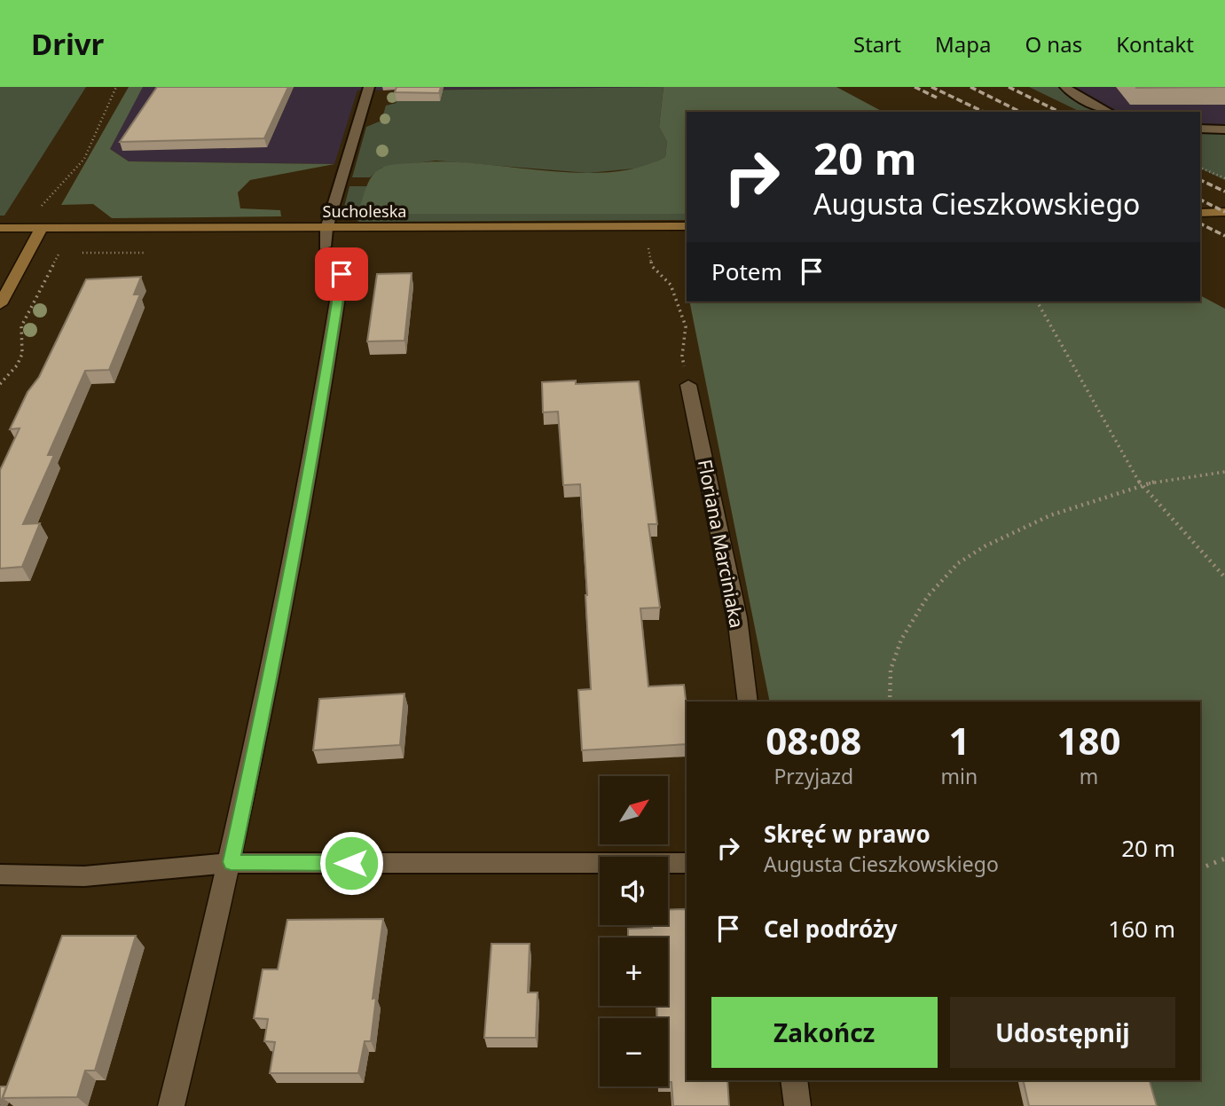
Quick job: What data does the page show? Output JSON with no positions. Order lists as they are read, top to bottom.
{
  "streets": {
    "street": ["Sucholeska", "Floriana Marciniaka"]
  },
  "north": "top right",
  "page": {
    "header": "Drivr",
    "nav": [
      "Start",
      "Mapa",
      "O nas",
      "Kontakt"
    ],
    "turn": ["20 m", "Augusta Cieszkowskiego"],
    "then": "Potem",
    "eta": [
      "08:08",
      "Przyjazd",
      "1",
      "min",
      "180",
      "m"
    ],
    "map_buttons": ["+", "−"],
    "list": [
      {
        "name": "Skręć w prawo",
        "note": "Augusta Cieszkowskiego",
        "value": "20 m"
      },
      {
        "name": "Cel podróży",
        "value": "160 m"
      }
    ],
    "buttons": ["Zakończ", "Udostępnij"]
  }
}
